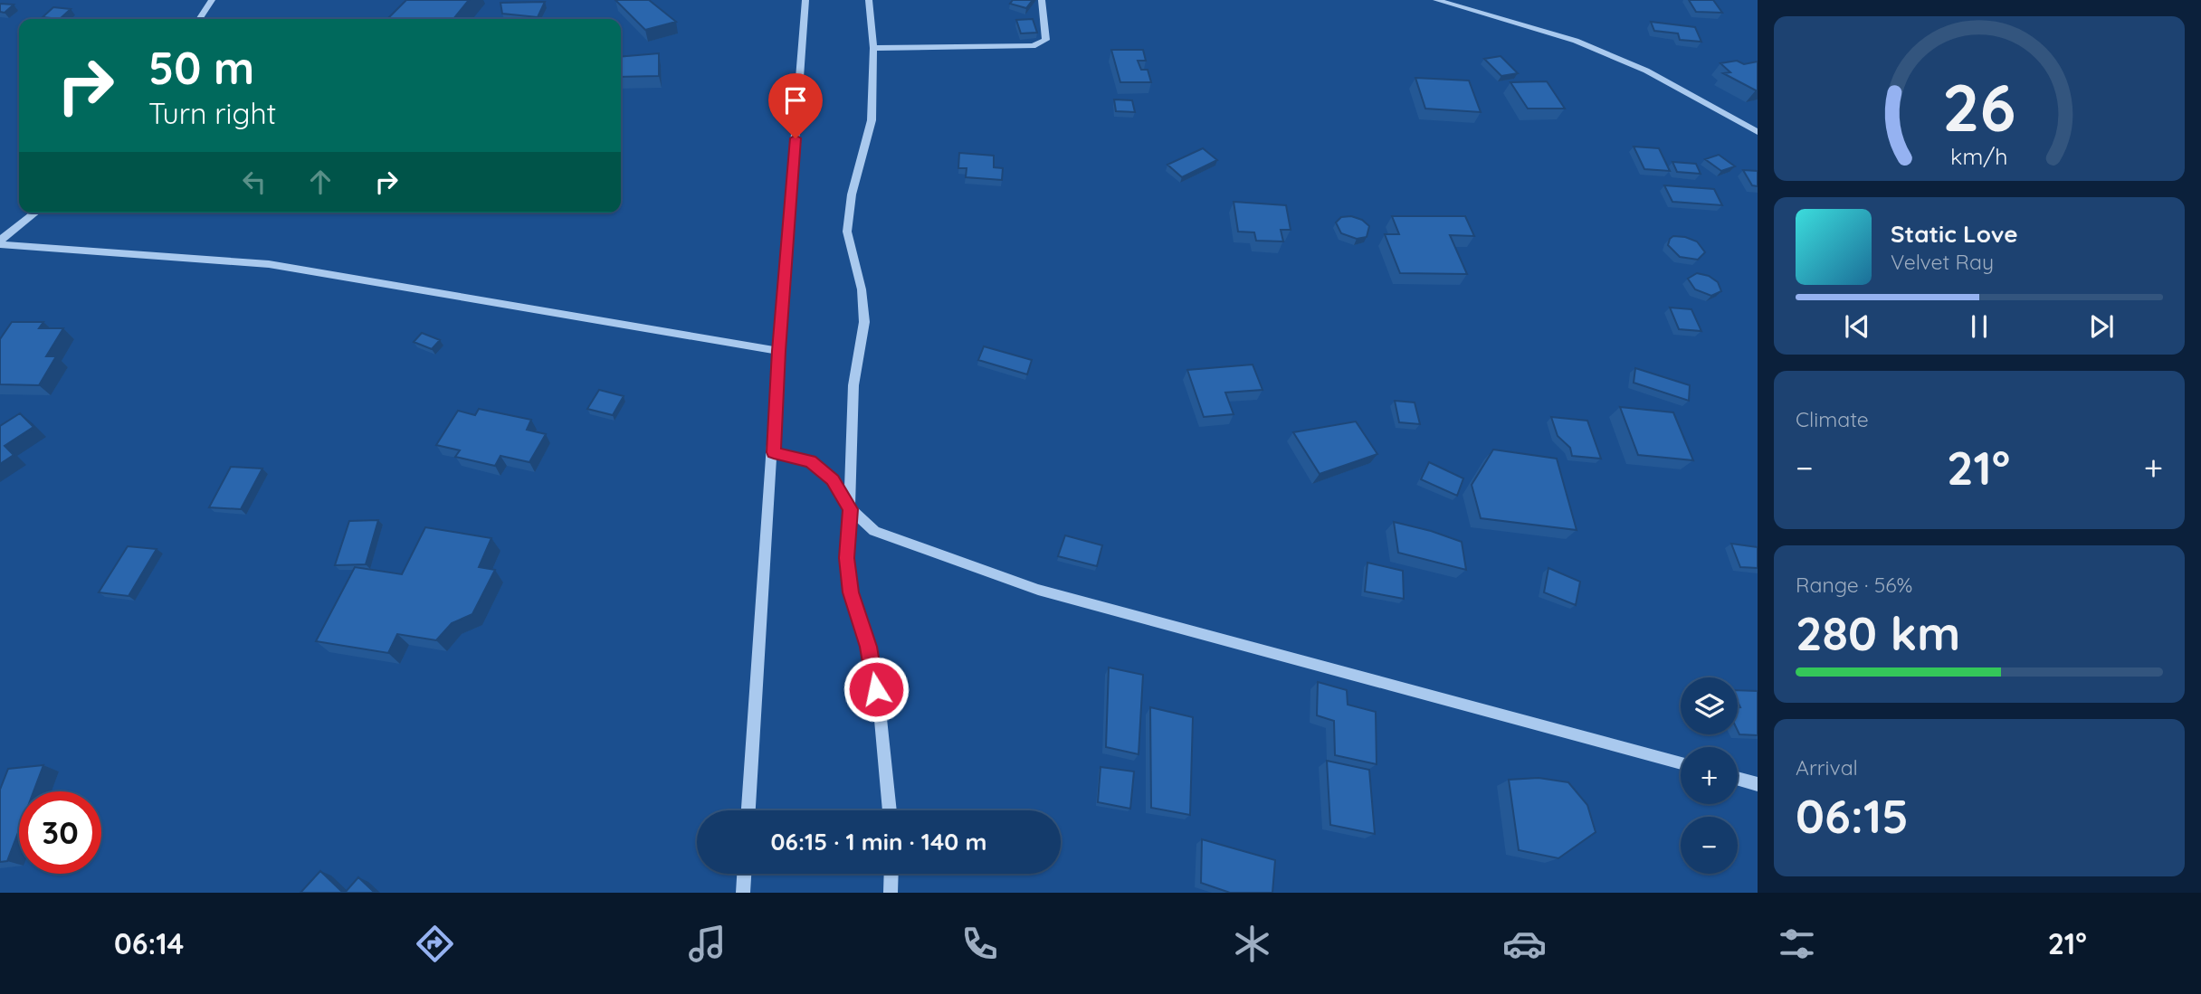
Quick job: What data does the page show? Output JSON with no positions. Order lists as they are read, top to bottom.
{
  "page": {
    "turn": ["50 m", "Turn right"],
    "song": ["Static Love", "Velvet Ray"],
    "tile": [
      "Climate",
      ["Range · 56%", "280 km"],
      ["Arrival", "06:15"]
    ],
    "heat": ["−", "21°", "+"],
    "map_buttons": ["+", "−"],
    "limit": "30",
    "trip": "06:15 · 1 min · 140 m",
    "tabs": ["06:14", "21°"],
    "gauge": ["26", "km/h"]
  }
}
